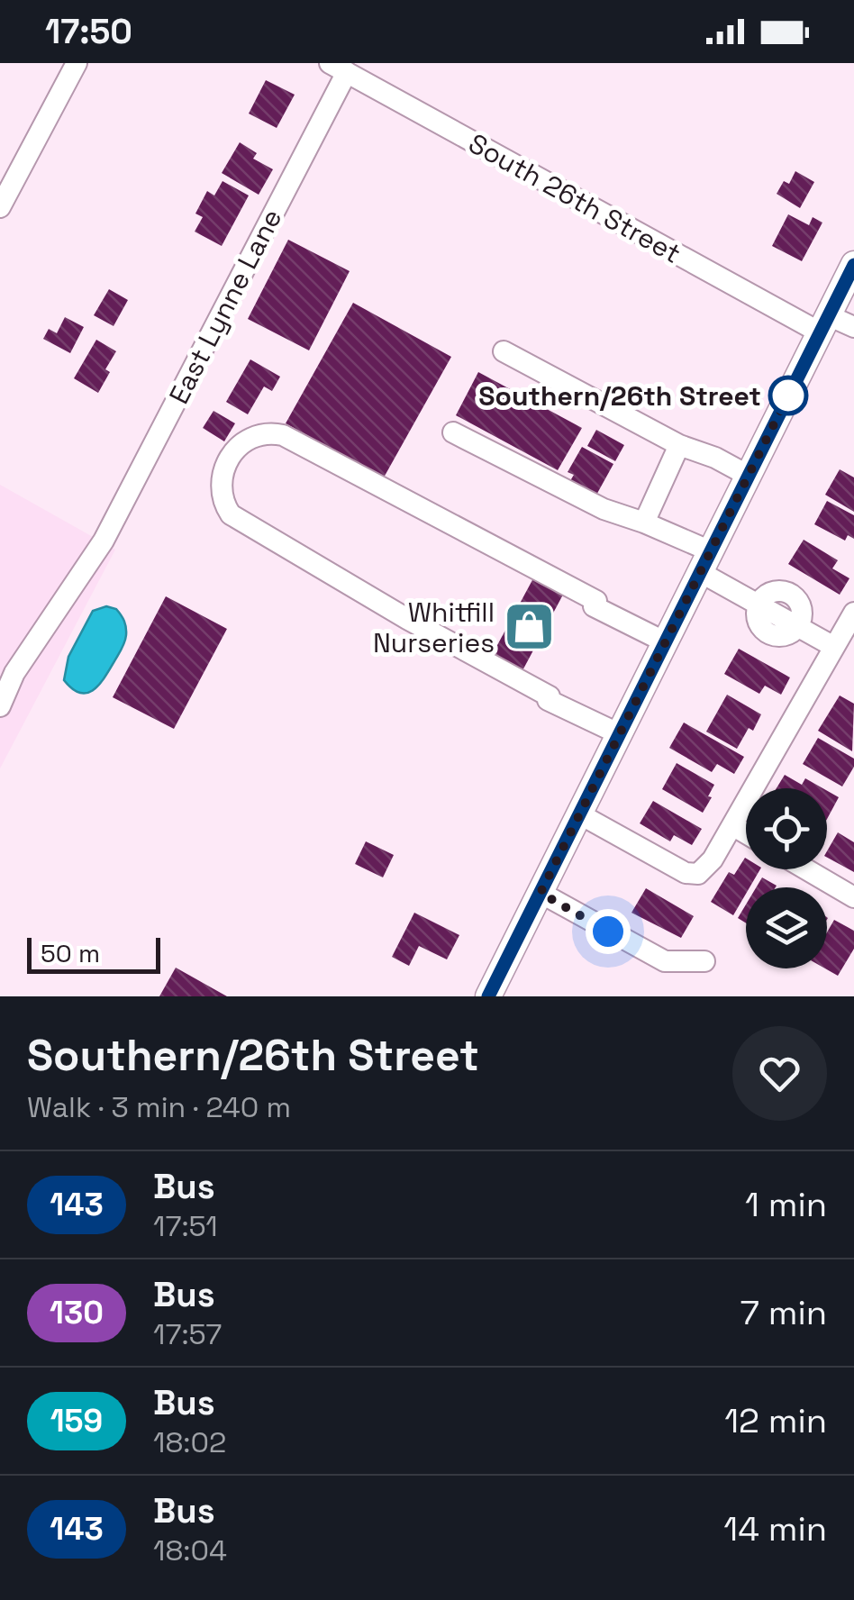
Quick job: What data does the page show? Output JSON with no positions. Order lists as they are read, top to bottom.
{
  "streets": {
    "street": ["South 26th Street", "East Lynne Lane"]
  },
  "crossings": [
    ["South 26th Street", "East Lynne Lane"]
  ],
  "places": {
    "other": ["Southern/26th Street"],
    "shop": ["Whitfill Nurseries"]
  },
  "lines": ["bus line 143"],
  "scale_bar": "50 m",
  "page": {
    "status": "17:50",
    "scale": "50 m",
    "heading": ["Southern/26th Street", "Walk · 3 min · 240 m"],
    "list": [
      {
        "mark": "143",
        "name": "Bus",
        "note": "17:51",
        "value": "1 min"
      },
      {
        "mark": "130",
        "name": "Bus",
        "note": "17:57",
        "value": "7 min"
      },
      {
        "mark": "159",
        "name": "Bus",
        "note": "18:02",
        "value": "12 min"
      },
      {
        "mark": "143",
        "name": "Bus",
        "note": "18:04",
        "value": "14 min"
      }
    ]
  }
}
